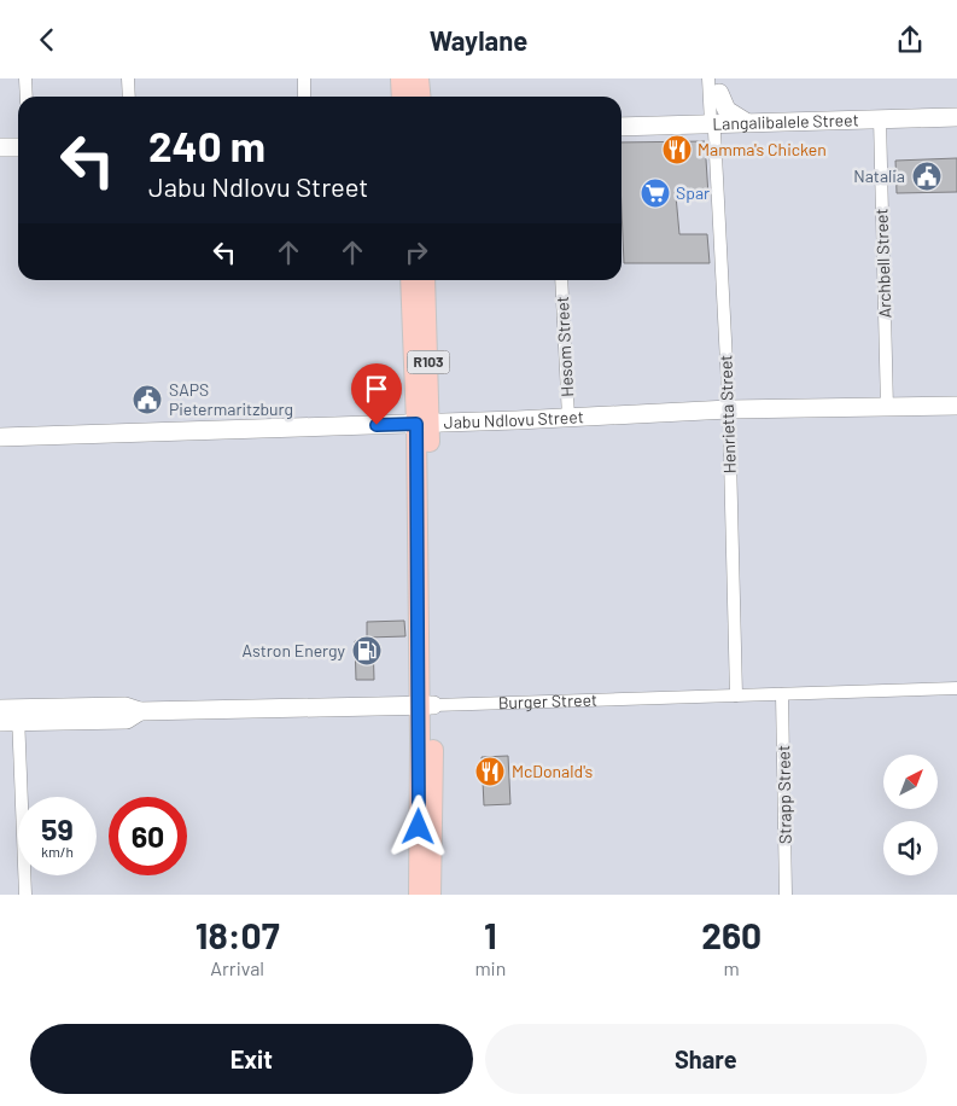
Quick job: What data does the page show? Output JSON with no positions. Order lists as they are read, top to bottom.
{
  "streets": {
    "main road": ["R103"],
    "street": [
      "Langalibalele Street",
      "Archbell Street",
      "Hesom Street",
      "Henrietta Street",
      "Jabu Ndlovu Street",
      "Burger Street",
      "Strapp Street"
    ]
  },
  "crossings": [
    ["Langalibalele Street", "Archbell Street"],
    ["Langalibalele Street", "Henrietta Street"],
    ["Archbell Street", "Jabu Ndlovu Street"],
    ["Hesom Street", "Jabu Ndlovu Street"],
    ["R103", "Jabu Ndlovu Street"],
    ["R103", "Burger Street"],
    ["Henrietta Street", "Jabu Ndlovu Street"],
    ["Henrietta Street", "Burger Street"],
    ["Burger Street", "Strapp Street"]
  ],
  "places": {
    "restaurant": ["Mamma's Chicken", "McDonald's"],
    "public building": ["Natalia", "SAPS Pietermaritzburg"],
    "supermarket": ["Spar"],
    "fuel station": ["Astron Energy"]
  },
  "north": "top right",
  "page": {
    "header": "Waylane",
    "turn": ["240 m", "Jabu Ndlovu Street"],
    "speed": "59 km/h",
    "limit": "60",
    "eta": [
      "18:07",
      "Arrival",
      "1",
      "min",
      "260",
      "m"
    ],
    "buttons": ["Exit", "Share"]
  }
}
